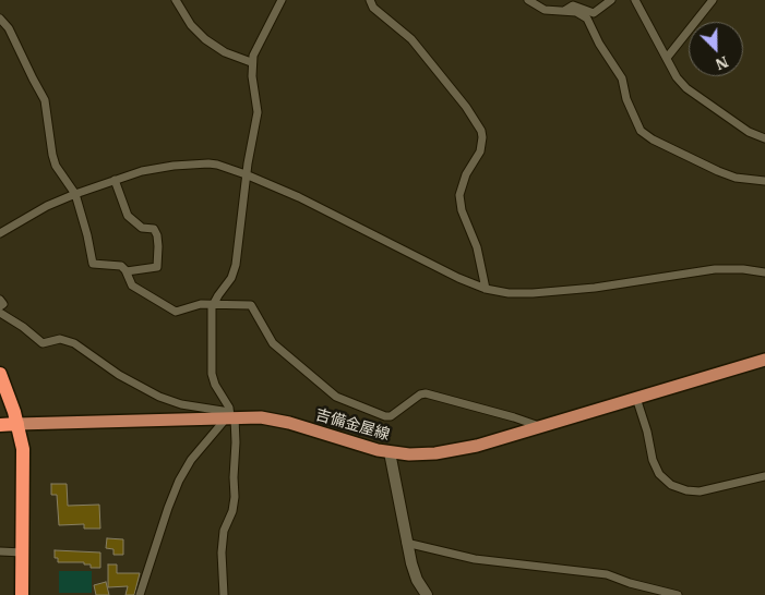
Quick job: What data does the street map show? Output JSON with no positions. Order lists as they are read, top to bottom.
{
  "streets": {
    "main road": ["吉備金屋線"]
  },
  "north": "bottom right"
}
